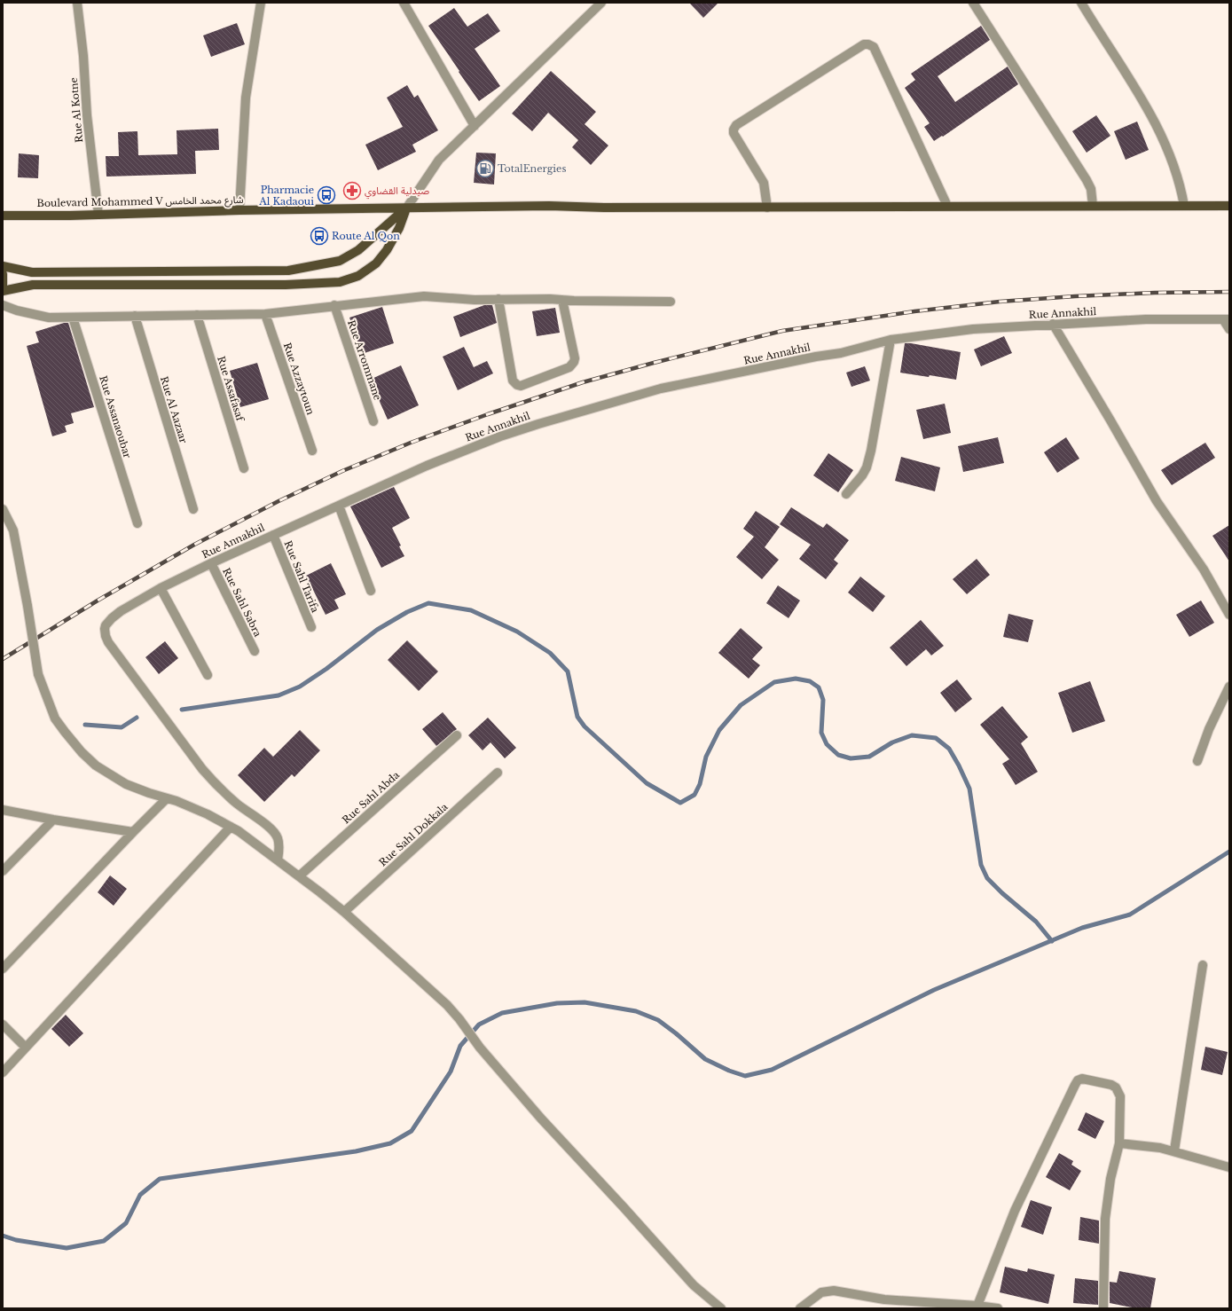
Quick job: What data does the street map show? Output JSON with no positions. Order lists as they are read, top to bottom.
{
  "streets": {
    "main road": ["Boulevard Mohammed V شارع محمد الخامس"],
    "street": [
      "Rue Al Kotne",
      "Rue Annakhil",
      "Rue Arrommane",
      "Rue Azzaytoun",
      "Rue Assafasaf",
      "Rue Al Aazaar",
      "Rue Assanaoubar",
      "Rue Sahl Tarifa",
      "Rue Sahl Sabra",
      "Rue Sahl Abda",
      "Rue Sahl Dokkala"
    ]
  },
  "crossings": [
    ["Rue Al Kotne", "Boulevard Mohammed V شارع محمد الخامس"],
    ["Rue Annakhil", "Rue Sahl Tarifa"],
    ["Rue Annakhil", "Rue Sahl Sabra"]
  ],
  "places": {
    "fuel station": ["TotalEnergies"],
    "pharmacy": ["صيدلية القضاوي"],
    "bus stop": ["Pharmacie Al Kadaoui", "Route Al Qon"]
  }
}
